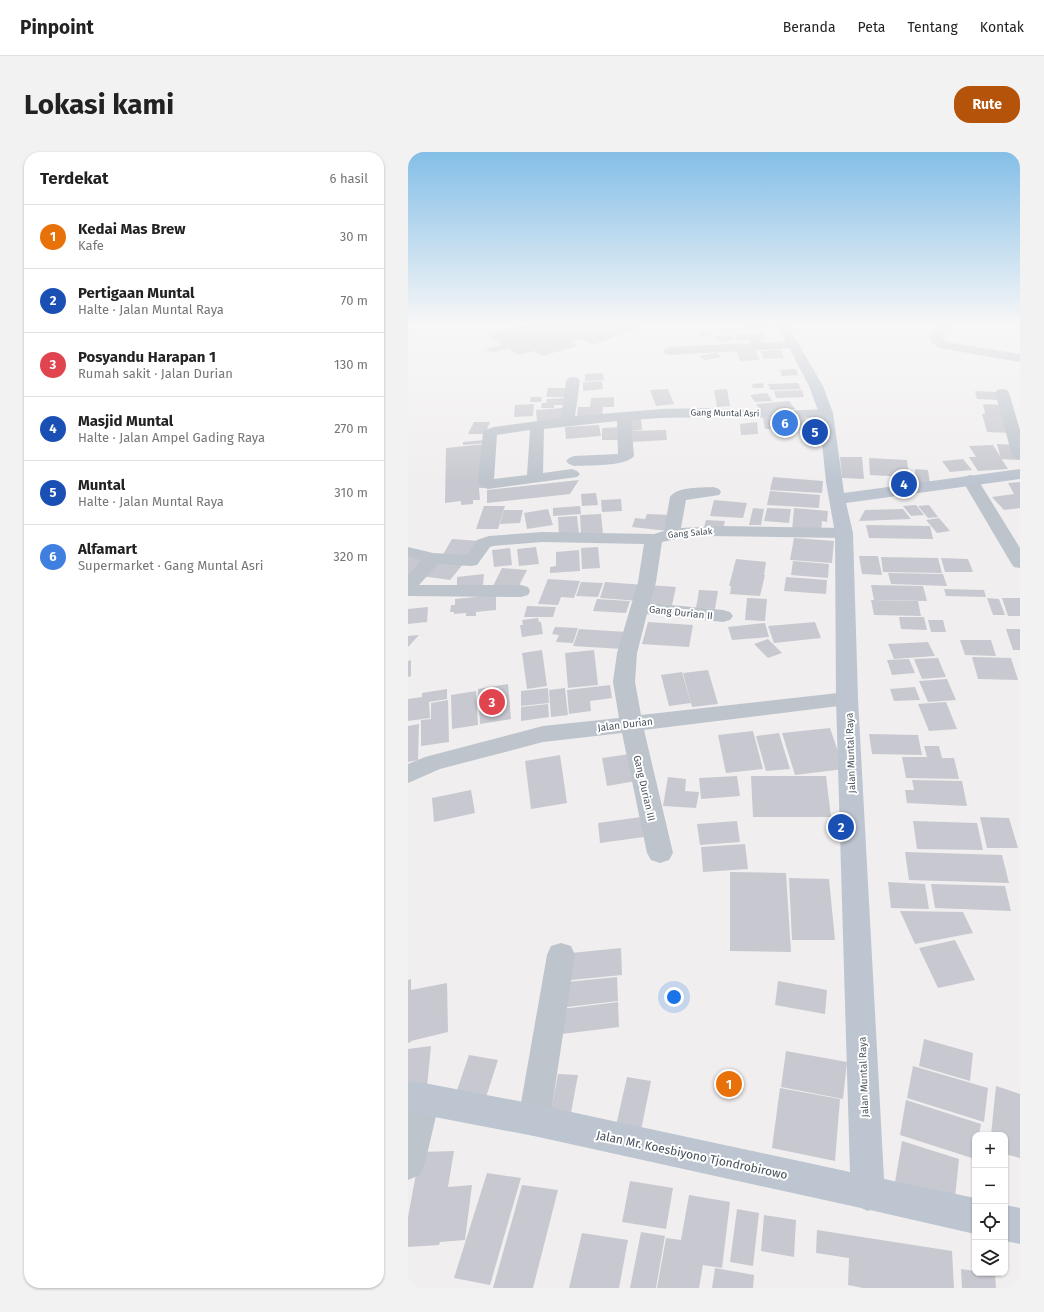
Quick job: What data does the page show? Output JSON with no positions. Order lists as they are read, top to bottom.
{
  "streets": {
    "main road": ["Jalan Muntal Raya", "Jalan Mr. Koesbiyono Tjondrobirowo"],
    "street": [
      "Gang Muntal Asri",
      "Gang Salak",
      "Gang Durian II",
      "Jalan Durian",
      "Gang Durian III"
    ]
  },
  "crossings": [
    ["Gang Muntal Asri", "Jalan Muntal Raya"],
    ["Gang Salak", "Gang Durian II"],
    ["Gang Salak", "Jalan Muntal Raya"],
    ["Gang Durian II", "Jalan Durian"],
    ["Gang Durian II", "Gang Durian III"],
    ["Jalan Durian", "Jalan Muntal Raya"],
    ["Jalan Durian", "Gang Durian III"],
    ["Jalan Muntal Raya", "Jalan Mr. Koesbiyono Tjondrobirowo"]
  ],
  "page": {
    "header": "Pinpoint",
    "nav": [
      "Beranda",
      "Peta",
      "Tentang",
      "Kontak"
    ],
    "buttons": "Rute",
    "title": "Lokasi kami",
    "heading": ["Terdekat", "6 hasil"],
    "list": [
      {
        "mark": "1",
        "name": "Kedai Mas Brew",
        "note": "Kafe",
        "value": "30 m"
      },
      {
        "mark": "2",
        "name": "Pertigaan Muntal",
        "note": "Halte · Jalan Muntal Raya",
        "value": "70 m"
      },
      {
        "mark": "3",
        "name": "Posyandu Harapan 1",
        "note": "Rumah sakit · Jalan Durian",
        "value": "130 m"
      },
      {
        "mark": "4",
        "name": "Masjid Muntal",
        "note": "Halte · Jalan Ampel Gading Raya",
        "value": "270 m"
      },
      {
        "mark": "5",
        "name": "Muntal",
        "note": "Halte · Jalan Muntal Raya",
        "value": "310 m"
      },
      {
        "mark": "6",
        "name": "Alfamart",
        "note": "Supermarket · Gang Muntal Asri",
        "value": "320 m"
      }
    ],
    "pins": [
      "6",
      "5",
      "4",
      "3",
      "2",
      "1"
    ],
    "map_buttons": ["+", "−"]
  }
}
